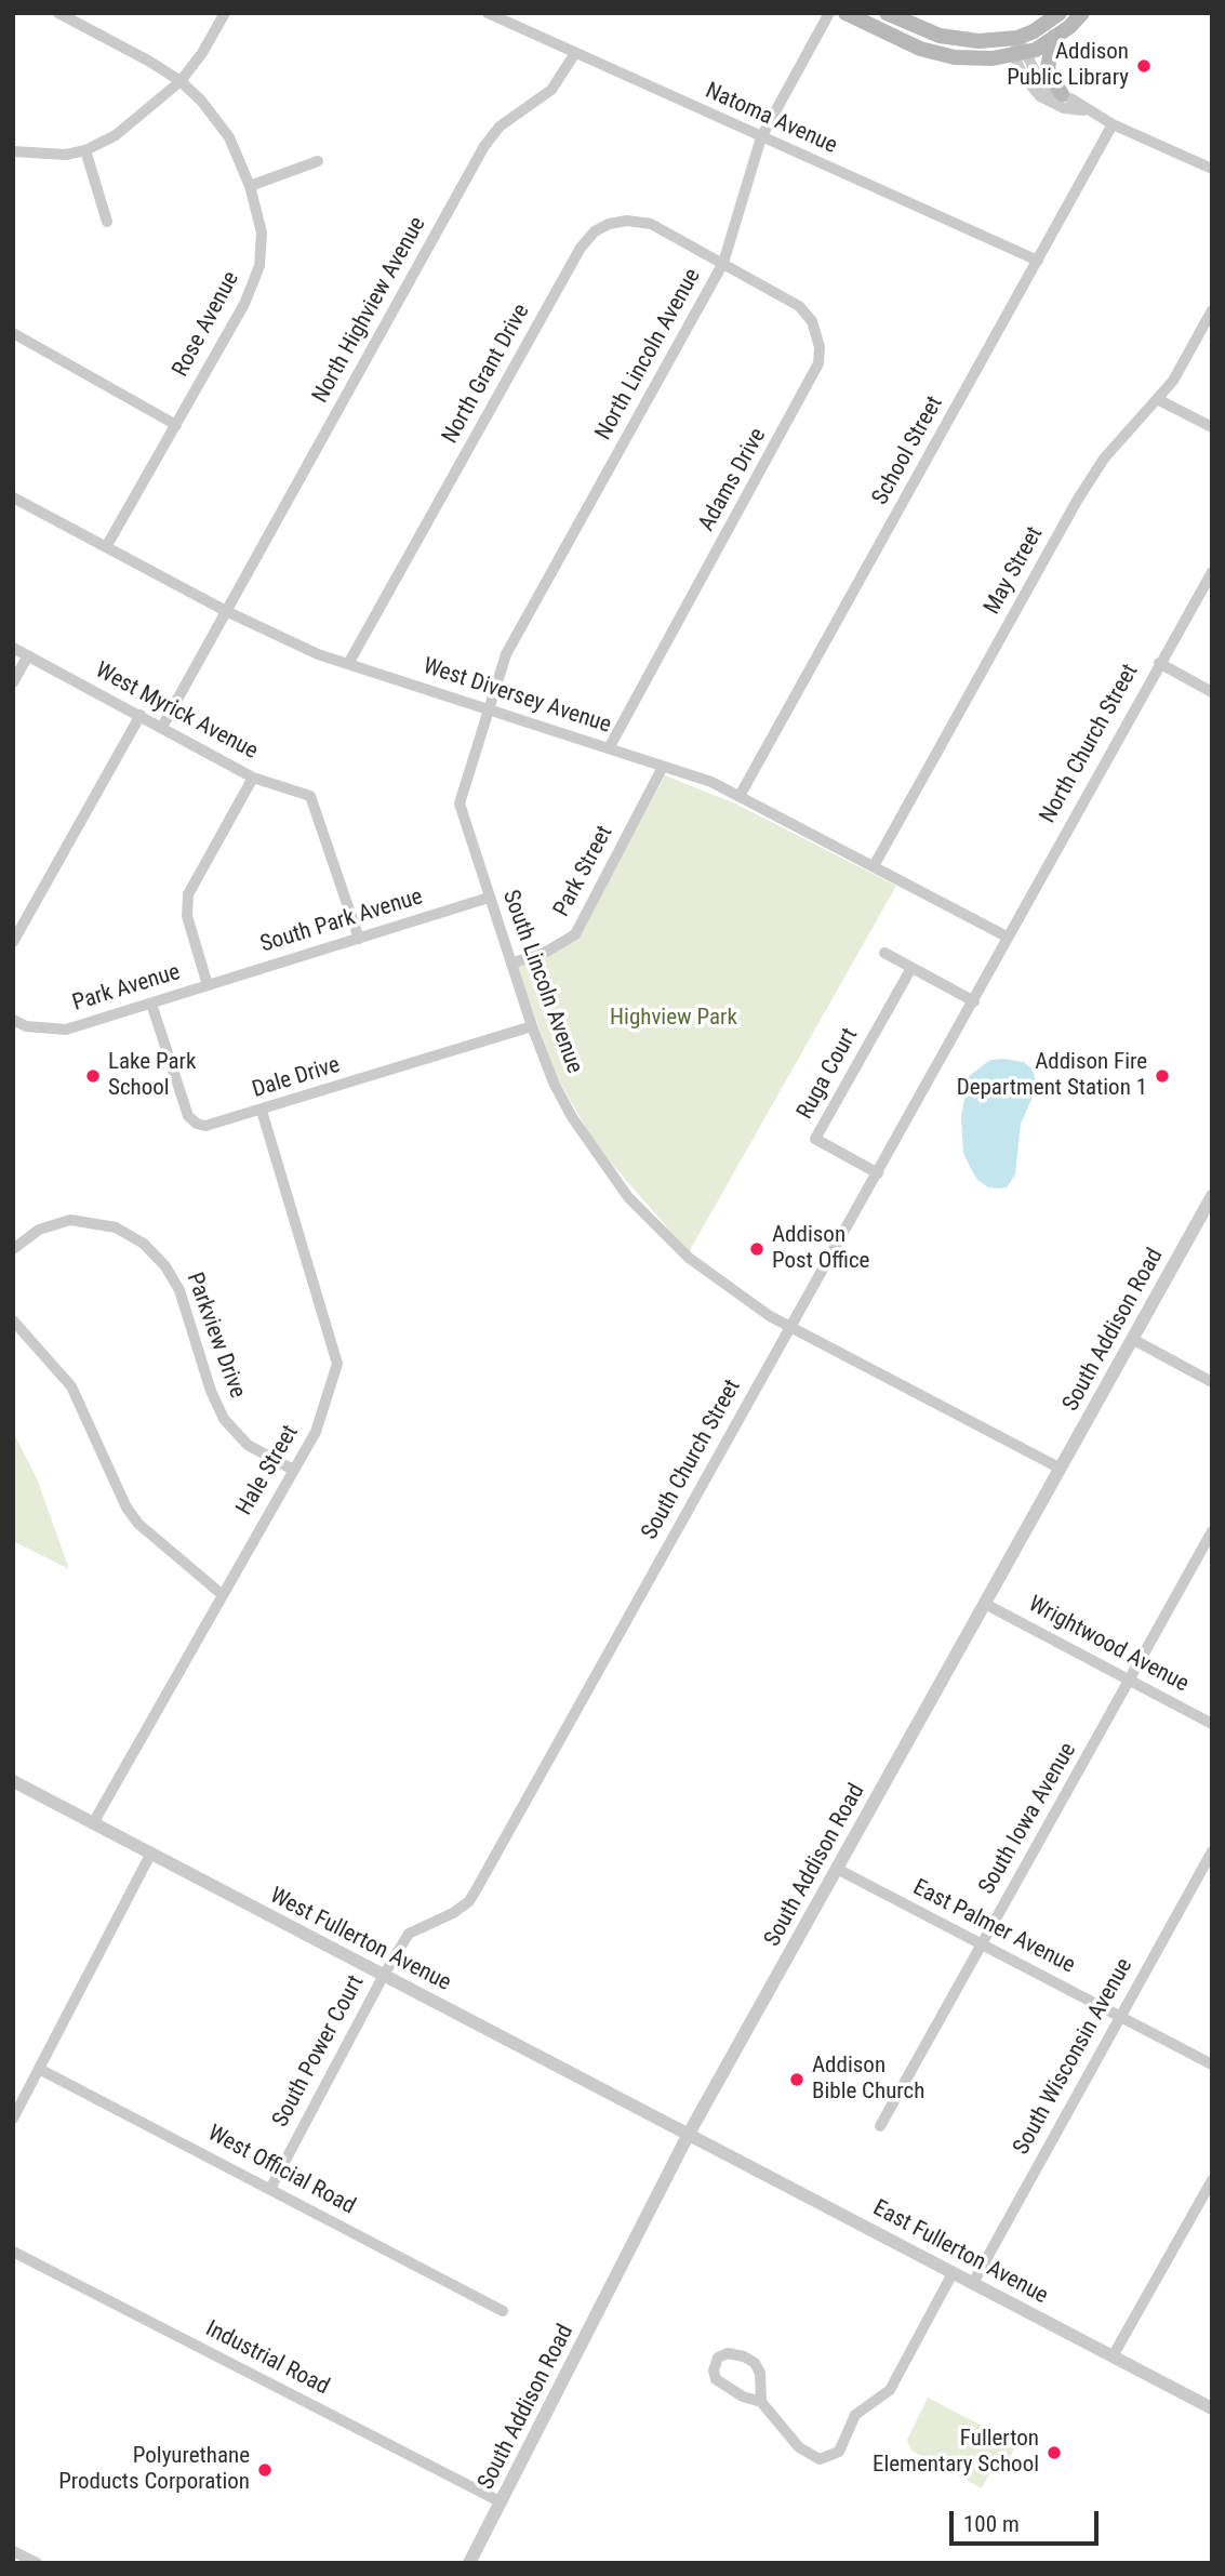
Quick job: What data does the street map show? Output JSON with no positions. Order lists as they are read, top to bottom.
{
  "streets": {
    "street": [
      "Natoma Avenue",
      "North Highview Avenue",
      "Rose Avenue",
      "North Lincoln Avenue",
      "North Grant Drive",
      "School Street",
      "Adams Drive",
      "May Street",
      "West Diversey Avenue",
      "West Myrick Avenue",
      "North Church Street",
      "Park Street",
      "South Park Avenue",
      "South Lincoln Avenue",
      "Park Avenue",
      "Ruga Court",
      "Dale Drive",
      "South Addison Road",
      "Parkview Drive",
      "South Church Street",
      "Hale Street",
      "Wrightwood Avenue",
      "South Iowa Avenue",
      "East Palmer Avenue",
      "West Fullerton Avenue",
      "South Power Court",
      "South Wisconsin Avenue",
      "West Official Road",
      "East Fullerton Avenue",
      "Industrial Road"
    ]
  },
  "crossings": [
    ["Natoma Avenue", "North Highview Avenue"],
    ["Natoma Avenue", "North Lincoln Avenue"],
    ["Natoma Avenue", "School Street"],
    ["North Highview Avenue", "West Diversey Avenue"],
    ["North Highview Avenue", "West Myrick Avenue"],
    ["Rose Avenue", "West Diversey Avenue"],
    ["North Lincoln Avenue", "North Grant Drive"],
    ["North Lincoln Avenue", "Adams Drive"],
    ["North Lincoln Avenue", "West Diversey Avenue"],
    ["North Lincoln Avenue", "South Lincoln Avenue"],
    ["North Grant Drive", "Adams Drive"],
    ["North Grant Drive", "West Diversey Avenue"],
    ["School Street", "West Diversey Avenue"],
    ["Adams Drive", "West Diversey Avenue"],
    ["May Street", "West Diversey Avenue"],
    ["West Diversey Avenue", "North Church Street"],
    ["West Diversey Avenue", "Park Street"],
    ["West Diversey Avenue", "South Lincoln Avenue"],
    ["West Diversey Avenue", "South Church Street"],
    ["West Myrick Avenue", "South Park Avenue"],
    ["North Church Street", "South Church Street"],
    ["Park Street", "South Lincoln Avenue"],
    ["South Park Avenue", "South Lincoln Avenue"],
    ["South Park Avenue", "Park Avenue"],
    ["South Lincoln Avenue", "Dale Drive"],
    ["South Lincoln Avenue", "South Addison Road"],
    ["South Lincoln Avenue", "South Church Street"],
    ["Park Avenue", "Dale Drive"],
    ["Ruga Court", "South Church Street"],
    ["Dale Drive", "Hale Street"],
    ["South Addison Road", "Wrightwood Avenue"],
    ["South Addison Road", "East Palmer Avenue"],
    ["South Addison Road", "West Fullerton Avenue"],
    ["South Addison Road", "East Fullerton Avenue"],
    ["South Addison Road", "Industrial Road"],
    ["Parkview Drive", "Hale Street"],
    ["South Church Street", "West Fullerton Avenue"],
    ["South Church Street", "South Power Court"],
    ["Hale Street", "West Fullerton Avenue"],
    ["Wrightwood Avenue", "South Iowa Avenue"],
    ["South Iowa Avenue", "East Palmer Avenue"],
    ["East Palmer Avenue", "South Wisconsin Avenue"],
    ["West Fullerton Avenue", "South Power Court"],
    ["West Fullerton Avenue", "East Fullerton Avenue"],
    ["South Power Court", "West Official Road"],
    ["South Wisconsin Avenue", "East Fullerton Avenue"]
  ],
  "parks": ["Highview Park"],
  "places": [
    "Addison Public Library",
    "Lake Park School",
    "Addison Fire Department Station 1",
    "Addison Post Office",
    "Addison Bible Church",
    "Fullerton Elementary School",
    "Polyurethane Products Corporation"
  ],
  "scale_bar": "100 m"
}
